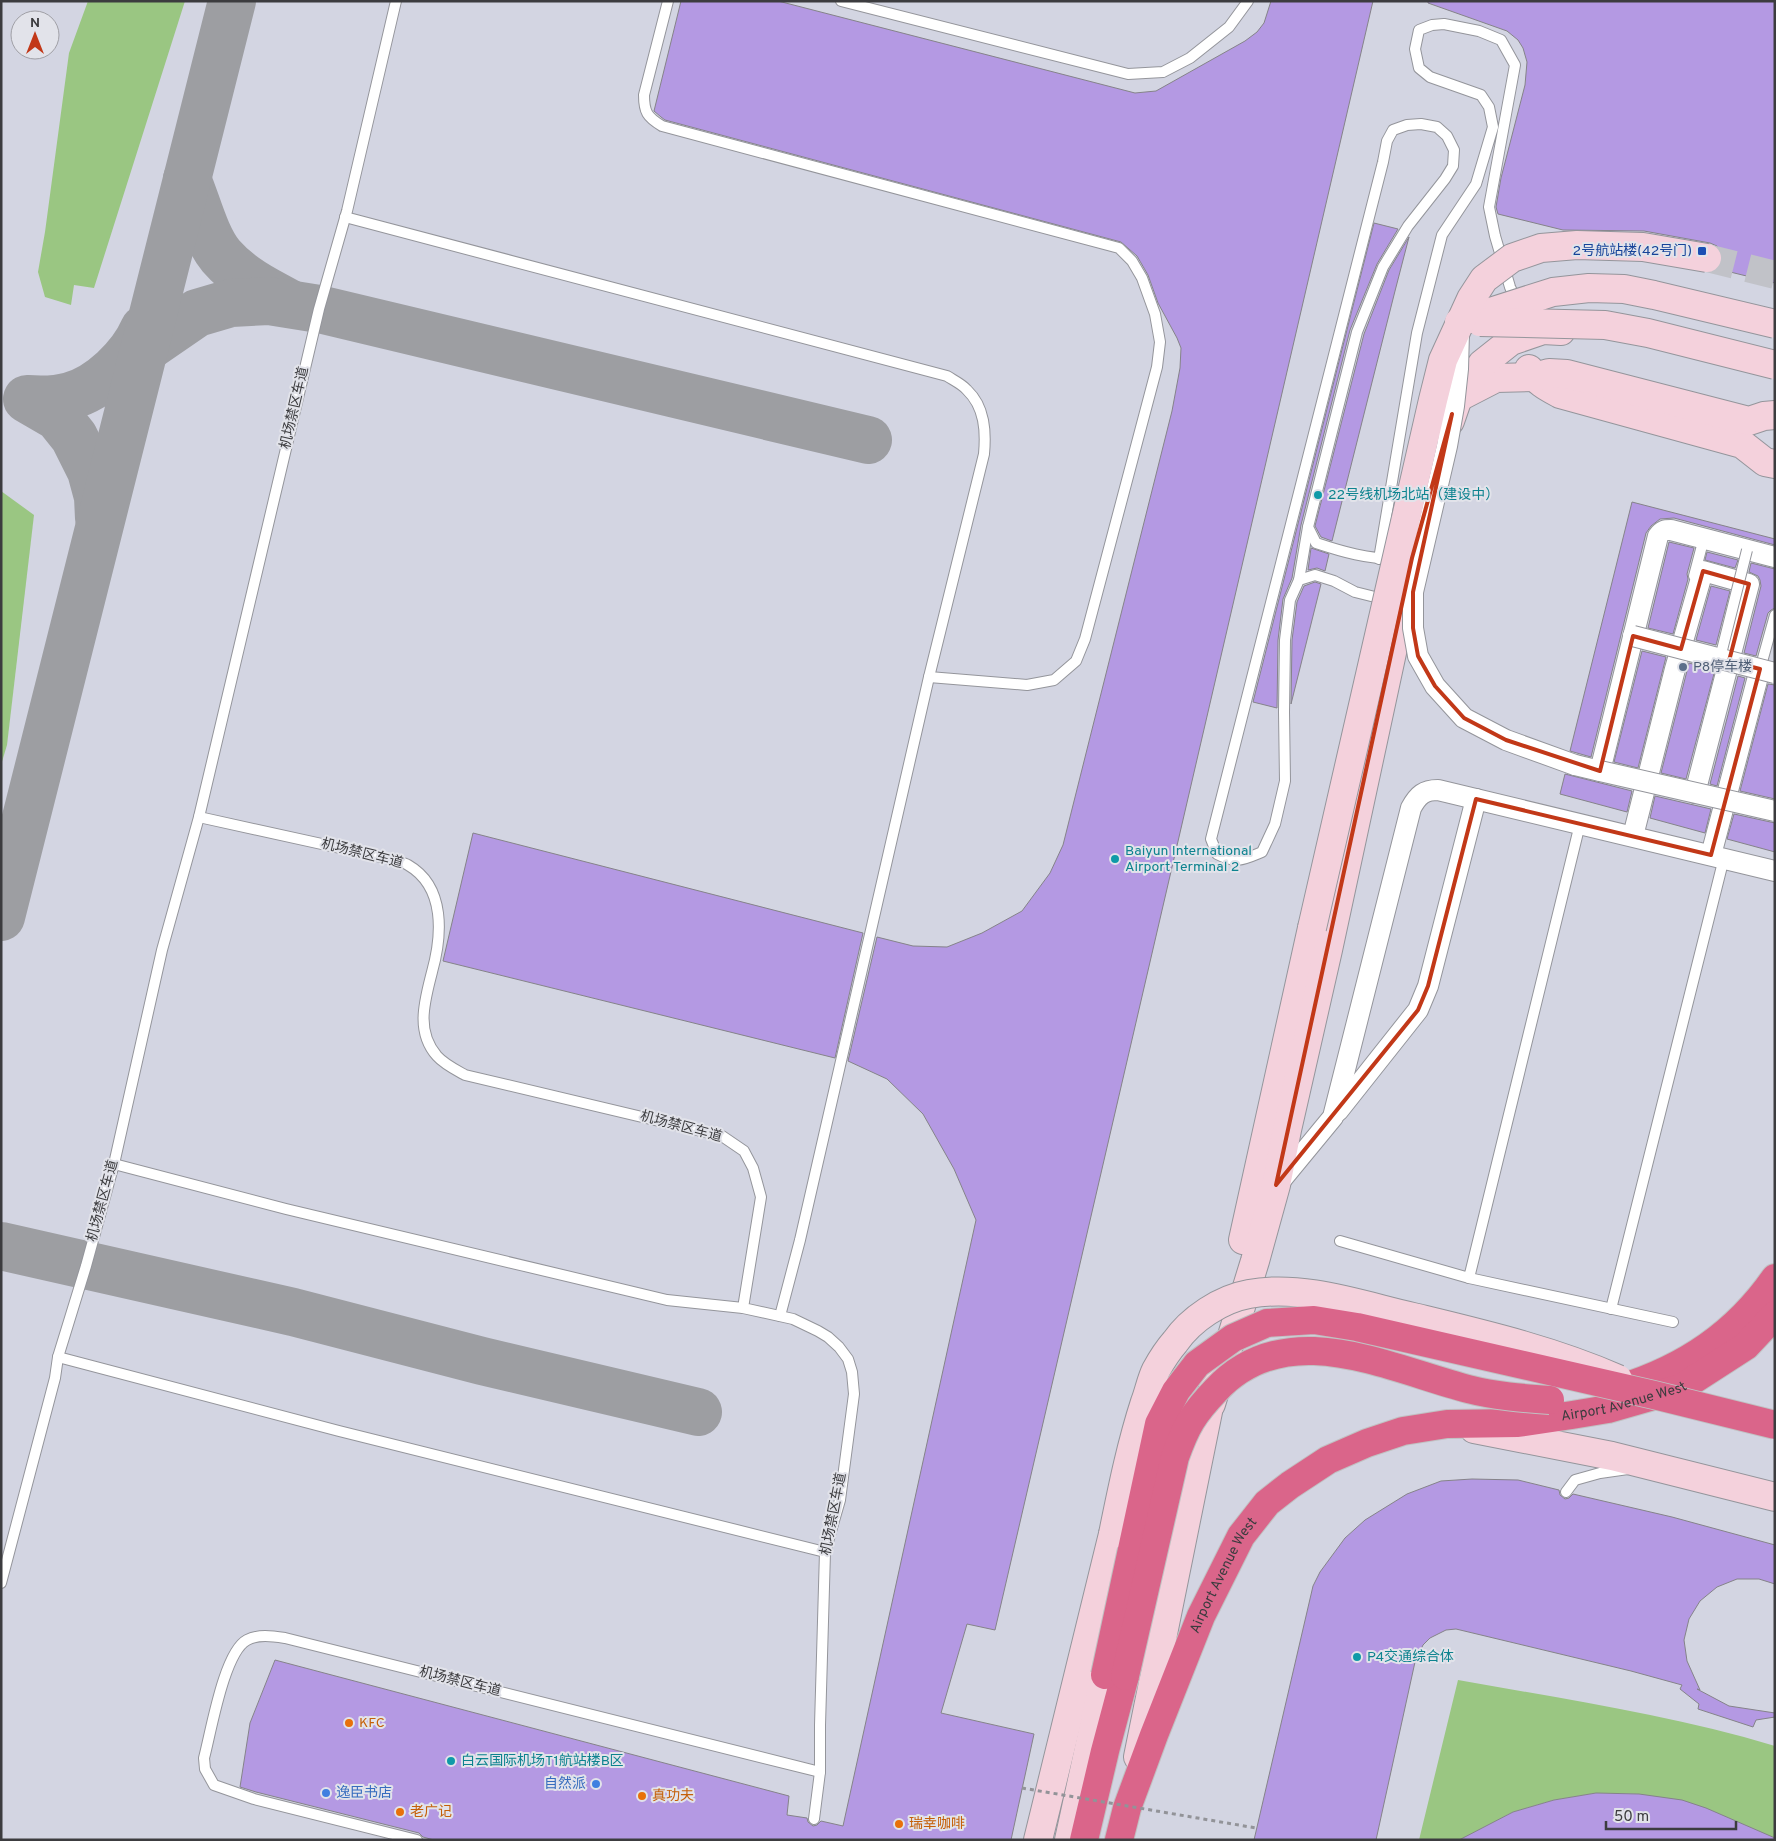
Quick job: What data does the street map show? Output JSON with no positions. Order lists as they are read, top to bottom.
{
  "streets": {
    "highway": ["Airport Avenue West"],
    "lane": ["机场禁区车道"]
  },
  "places": {
    "transit": ["2号航站楼(42号门)"],
    "other": [
      "22号线机场北站（建设中）",
      "P8停车楼",
      "Baiyun International Airport Terminal 2",
      "P4交通综合体",
      "KFC",
      "白云国际机场T1航站楼B区",
      "自然派",
      "逸臣书店",
      "真功夫",
      "老广记",
      "瑞幸咖啡"
    ]
  },
  "scale_bar": "50 m",
  "north": "top"
}
